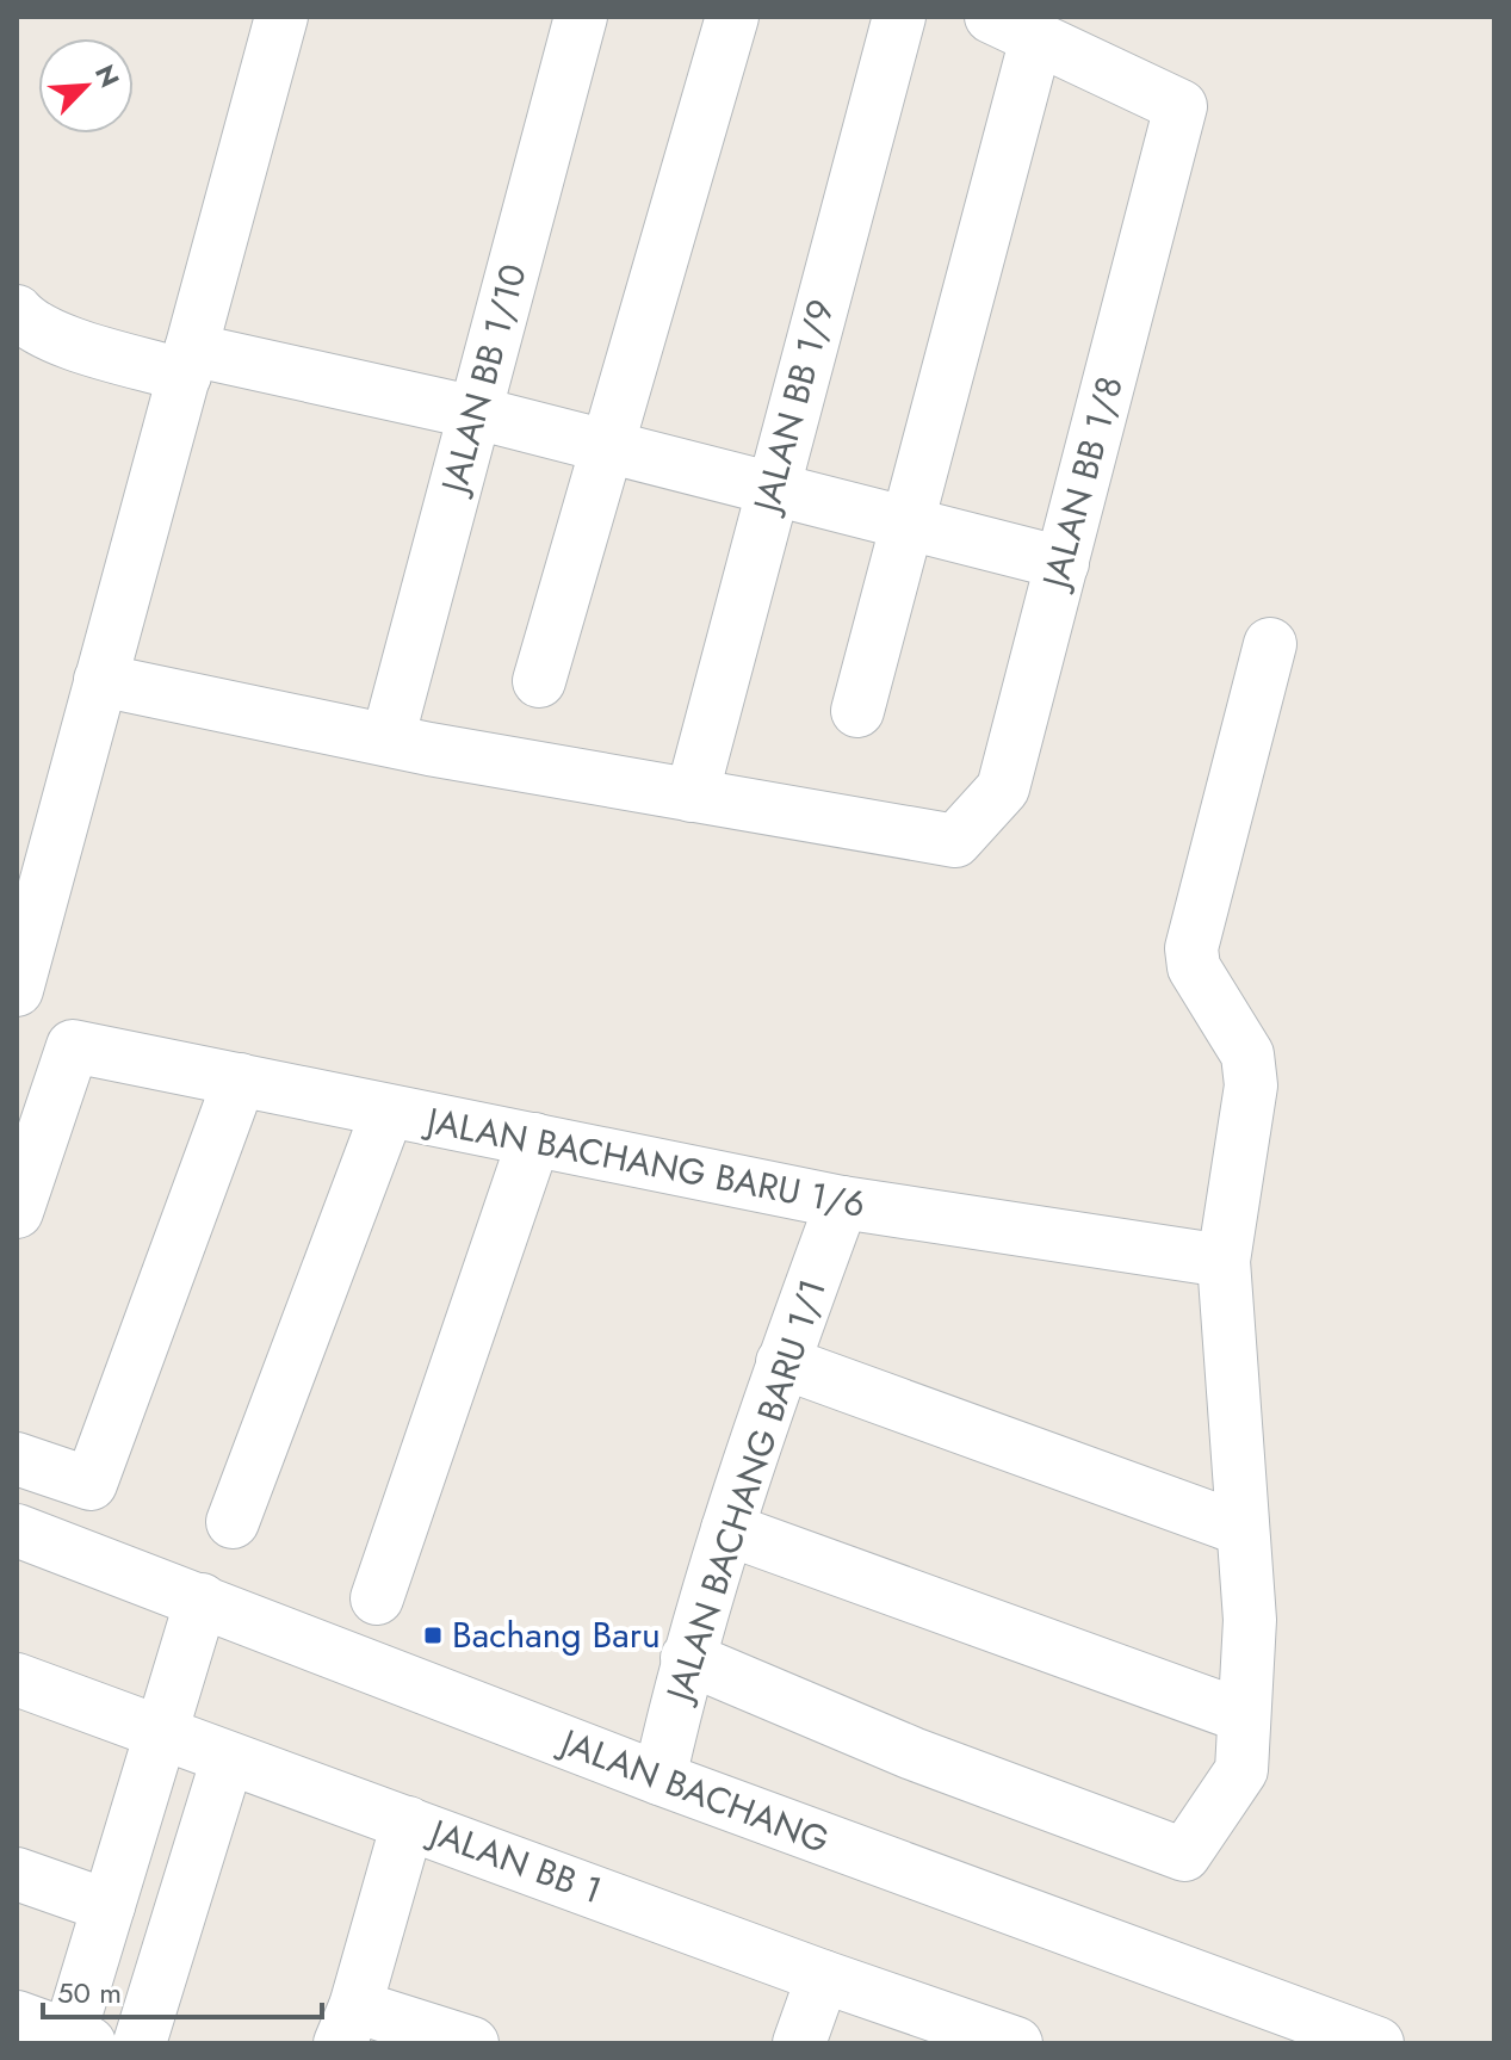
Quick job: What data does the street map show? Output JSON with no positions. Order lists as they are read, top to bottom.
{
  "streets": {
    "street": [
      "JALAN BB 1/10",
      "JALAN BB 1/9",
      "JALAN BB 1/8",
      "JALAN BACHANG BARU 1/6",
      "JALAN BACHANG BARU 1/1",
      "JALAN BACHANG",
      "JALAN BB 1"
    ]
  },
  "crossings": [
    ["JALAN BB 1/9", "JALAN BB 1/8"],
    ["JALAN BACHANG BARU 1/6", "JALAN BACHANG BARU 1/1"],
    ["JALAN BACHANG BARU 1/1", "JALAN BACHANG"]
  ],
  "places": {
    "transit": ["Bachang Baru"]
  },
  "scale_bar": "50 m",
  "north": "top right"
}
